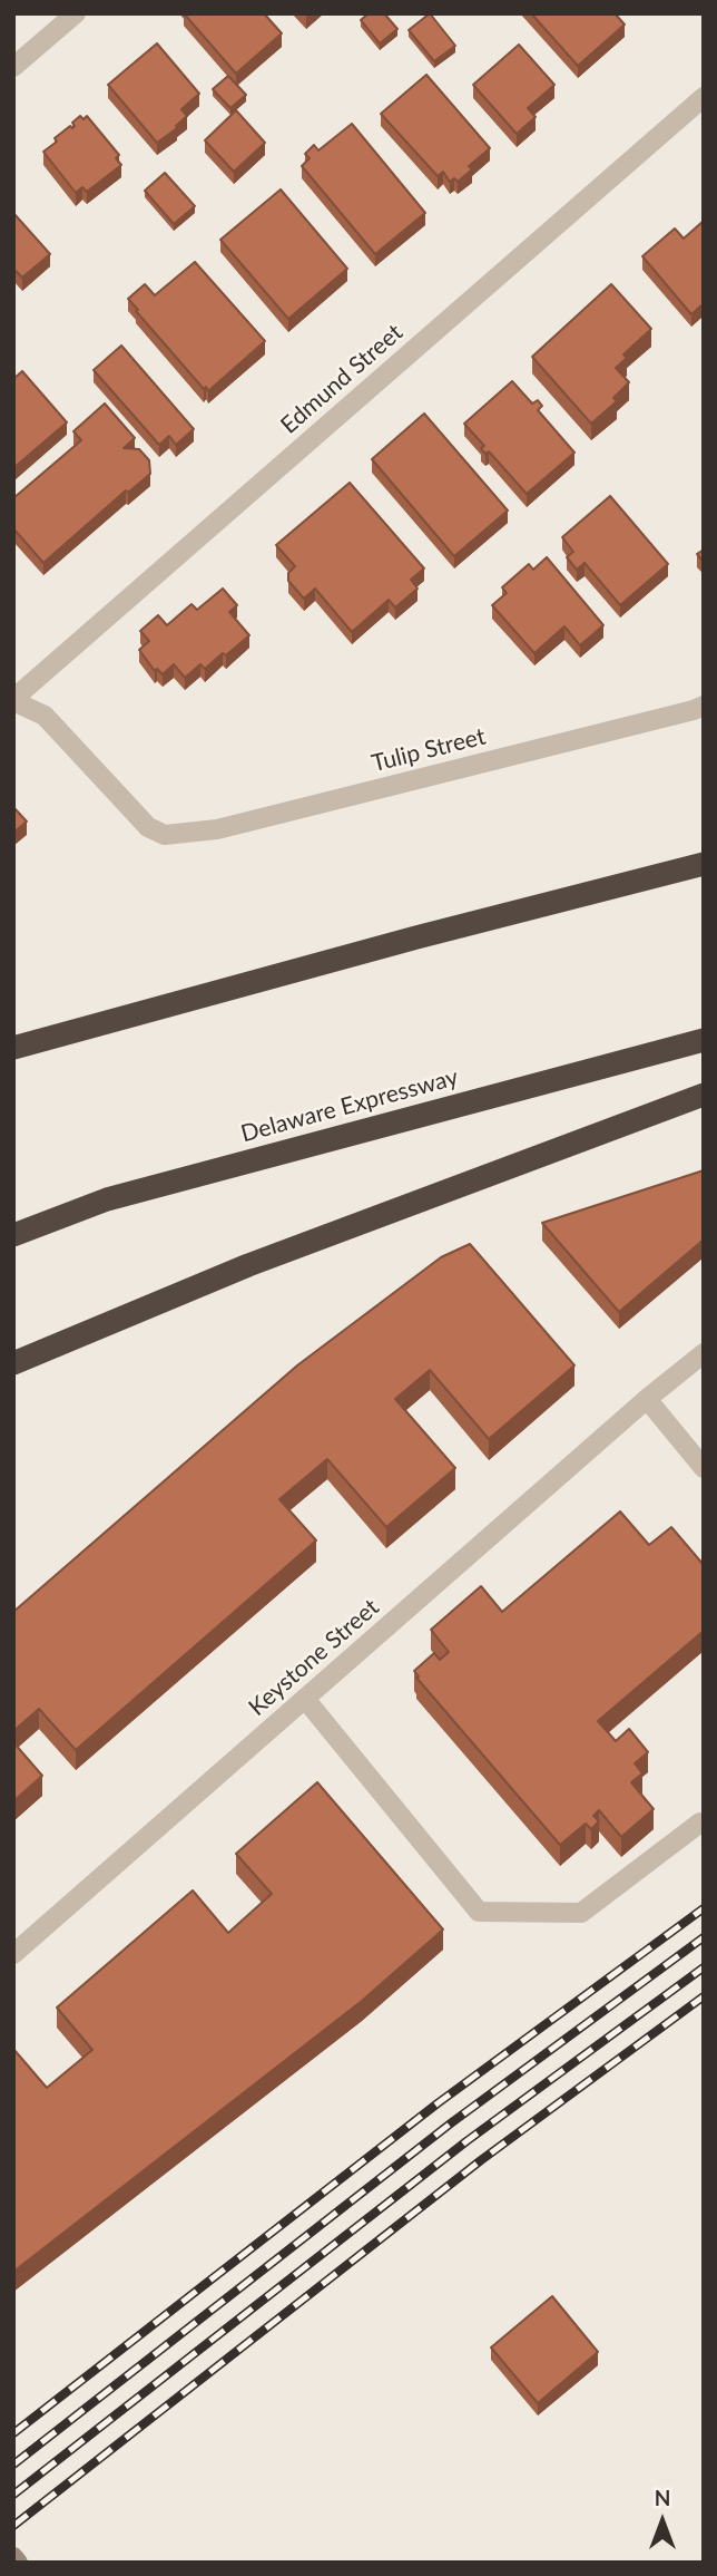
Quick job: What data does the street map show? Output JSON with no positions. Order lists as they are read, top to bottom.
{
  "streets": {
    "highway": ["Delaware Expressway"],
    "street": ["Edmund Street", "Tulip Street", "Keystone Street"]
  },
  "crossings": [
    ["Edmund Street", "Tulip Street"]
  ],
  "north": "top"
}
